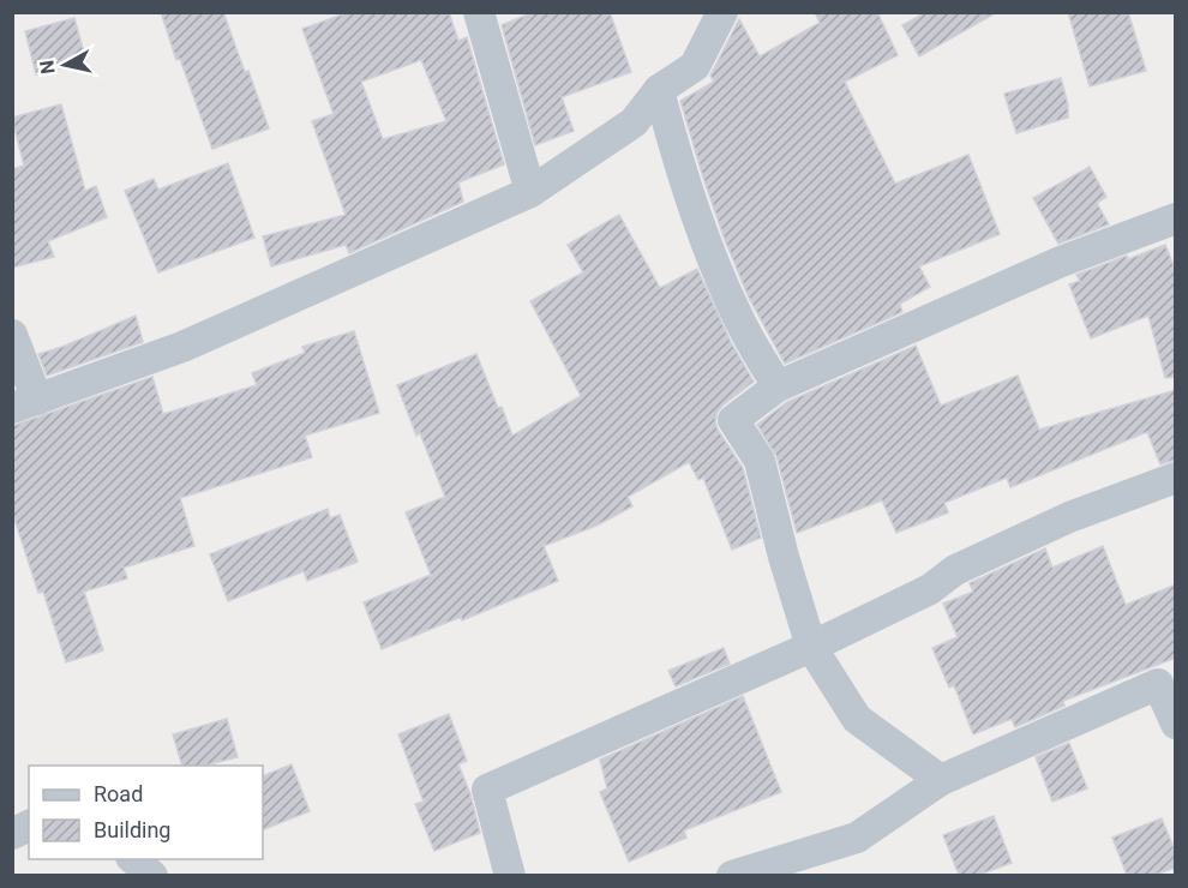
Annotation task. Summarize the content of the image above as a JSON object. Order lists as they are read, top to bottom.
{
  "legend": ["Road", "Building"],
  "north": "left"
}
